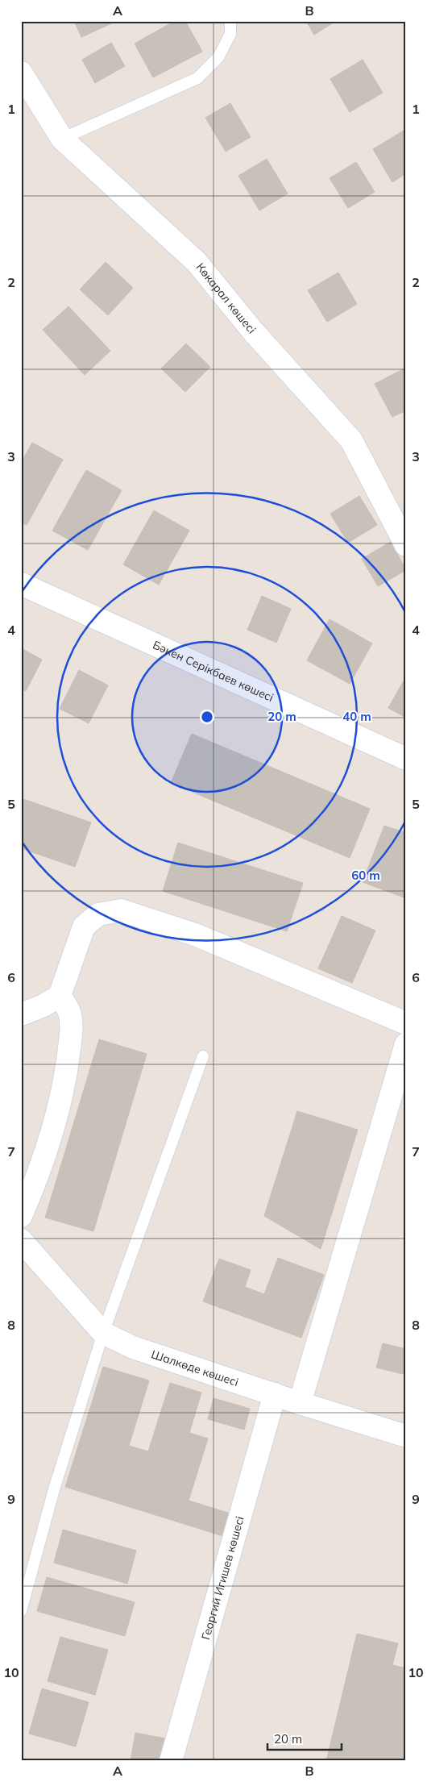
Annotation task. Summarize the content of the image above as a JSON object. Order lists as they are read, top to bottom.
{
  "streets": {
    "street": [
      "Көкарал көшесі",
      "Бәкен Серікбаев көшесі",
      "Шалкөде көшесі",
      "Георгий Игишев көшесі"
    ]
  },
  "crossings": [
    ["Шалкөде көшесі", "Георгий Игишев көшесі"]
  ],
  "scale_bar": "20 m",
  "grid": {
    "columns": ["A", "B"],
    "rows": [
      "1",
      "2",
      "3",
      "4",
      "5",
      "6",
      "7",
      "8",
      "9",
      "10"
    ]
  },
  "rings": ["20 m", "40 m", "60 m"]
}
